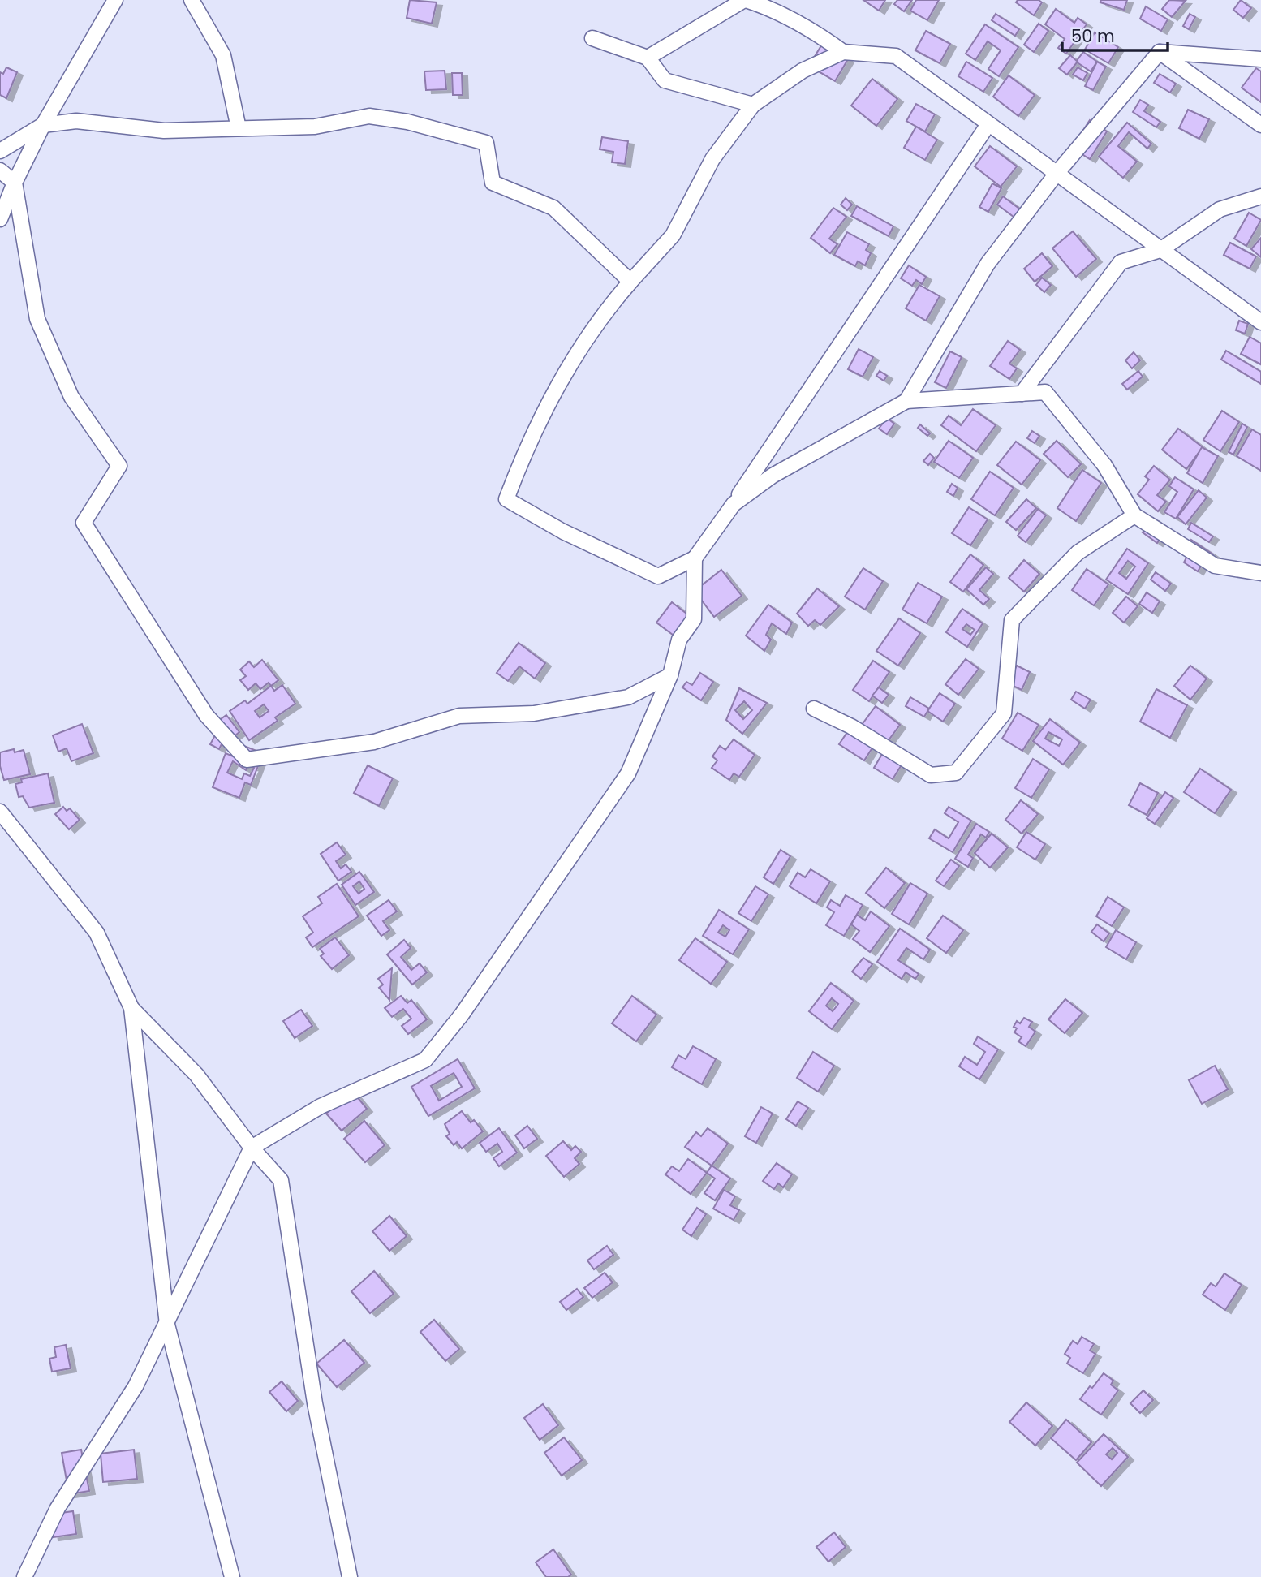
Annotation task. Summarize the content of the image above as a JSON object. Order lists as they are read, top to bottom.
{
  "scale_bar": "50 m"
}
